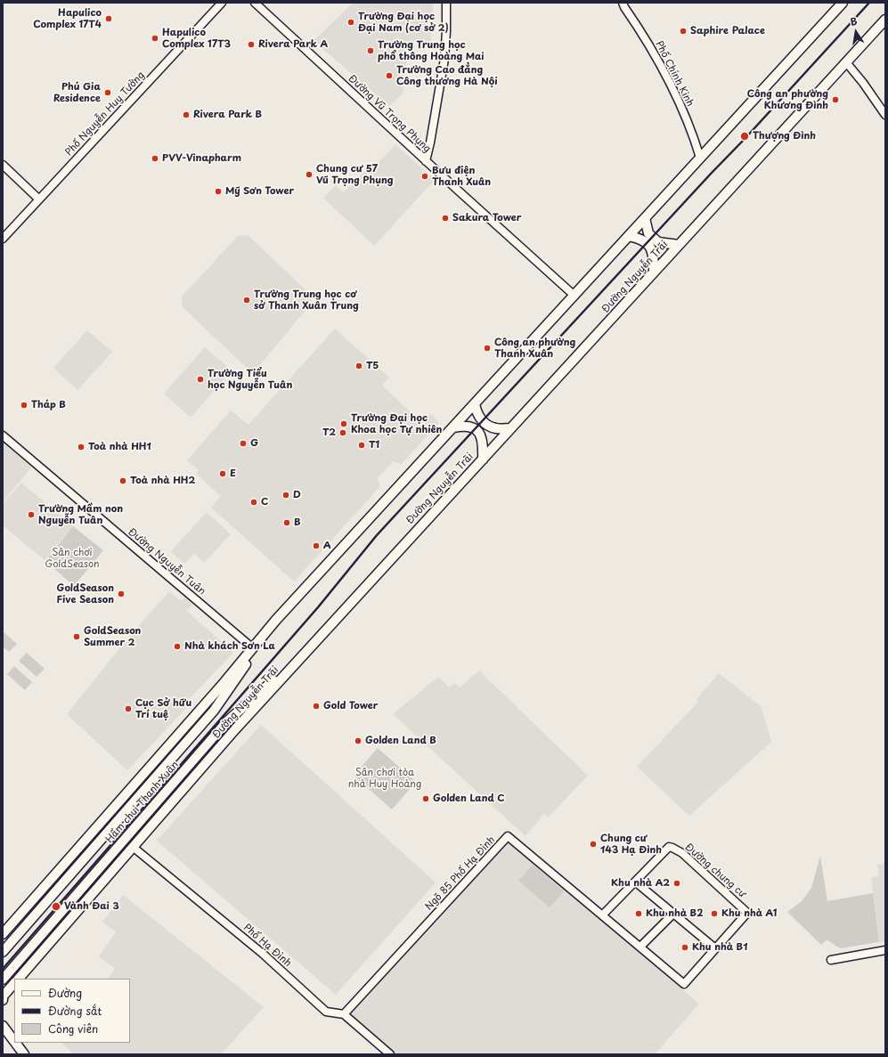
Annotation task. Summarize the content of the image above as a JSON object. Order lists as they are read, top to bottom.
{
  "streets": {
    "main road": ["Đường Nguyễn Trãi", "Hầm chui Thanh Xuân"],
    "street": [
      "Phố Chính Kinh",
      "Phố Nguyễn Huy Tưởng",
      "Đường Vũ Trọng Phụng",
      "Đường Nguyễn Tuân",
      "Đường chung cư",
      "Ngõ 85 Phố Hạ Đình",
      "Phố Hạ Đình"
    ]
  },
  "crossings": [
    ["Đường Nguyễn Trãi", "Hầm chui Thanh Xuân"],
    ["Đường Nguyễn Trãi", "Phố Hạ Đình"],
    ["Đường chung cư", "Ngõ 85 Phố Hạ Đình"],
    ["Ngõ 85 Phố Hạ Đình", "Phố Hạ Đình"]
  ],
  "parks": ["Sân chơi GoldSeason", "Sân chơi tòa nhà Huy Hoàng"],
  "places": [
    "Hapulico Complex 17T4",
    "Trường Đại học Đại Nam (cơ sở 2)",
    "Saphire Palace",
    "Hapulico Complex 17T3",
    "Rivera Park A",
    "Trường Trung học phổ thông Hoàng Mai",
    "Trường Cao đẳng Công thương Hà Nội",
    "Phú Gia Residence",
    "Công an phường Khương Đình",
    "Rivera Park B",
    "Thượng Đình",
    "PVV-Vinapharm",
    "Chung cư 57 Vũ Trọng Phụng",
    "Bưu điện Thanh Xuân",
    "Mỹ Sơn Tower",
    "Sakura Tower",
    "Trường Trung học cơ sở Thanh Xuân Trung",
    "Công an phường Thanh Xuân",
    "T5",
    "Trường Tiểu học Nguyễn Tuân",
    "Tháp B",
    "Trường Đại học Khoa học Tự nhiên",
    "T2",
    "G",
    "T1",
    "Toà nhà HH1",
    "E",
    "Toà nhà HH2",
    "D",
    "C",
    "Trường Mầm non Nguyễn Tuân",
    "B",
    "A",
    "GoldSeason Five Season",
    "GoldSeason Summer 2",
    "Nhà khách Sơn La",
    "Gold Tower",
    "Cục Sở hữu Trí tuệ",
    "Golden Land B",
    "Golden Land C",
    "Chung cư 143 Hạ Đình",
    "Khu nhà A2",
    "Vành Đai 3",
    "Khu nhà B2",
    "Khu nhà A1",
    "Khu nhà B1"
  ],
  "legend": ["Đường", "Đường sắt", "Công viên"],
  "north": "top"
}
